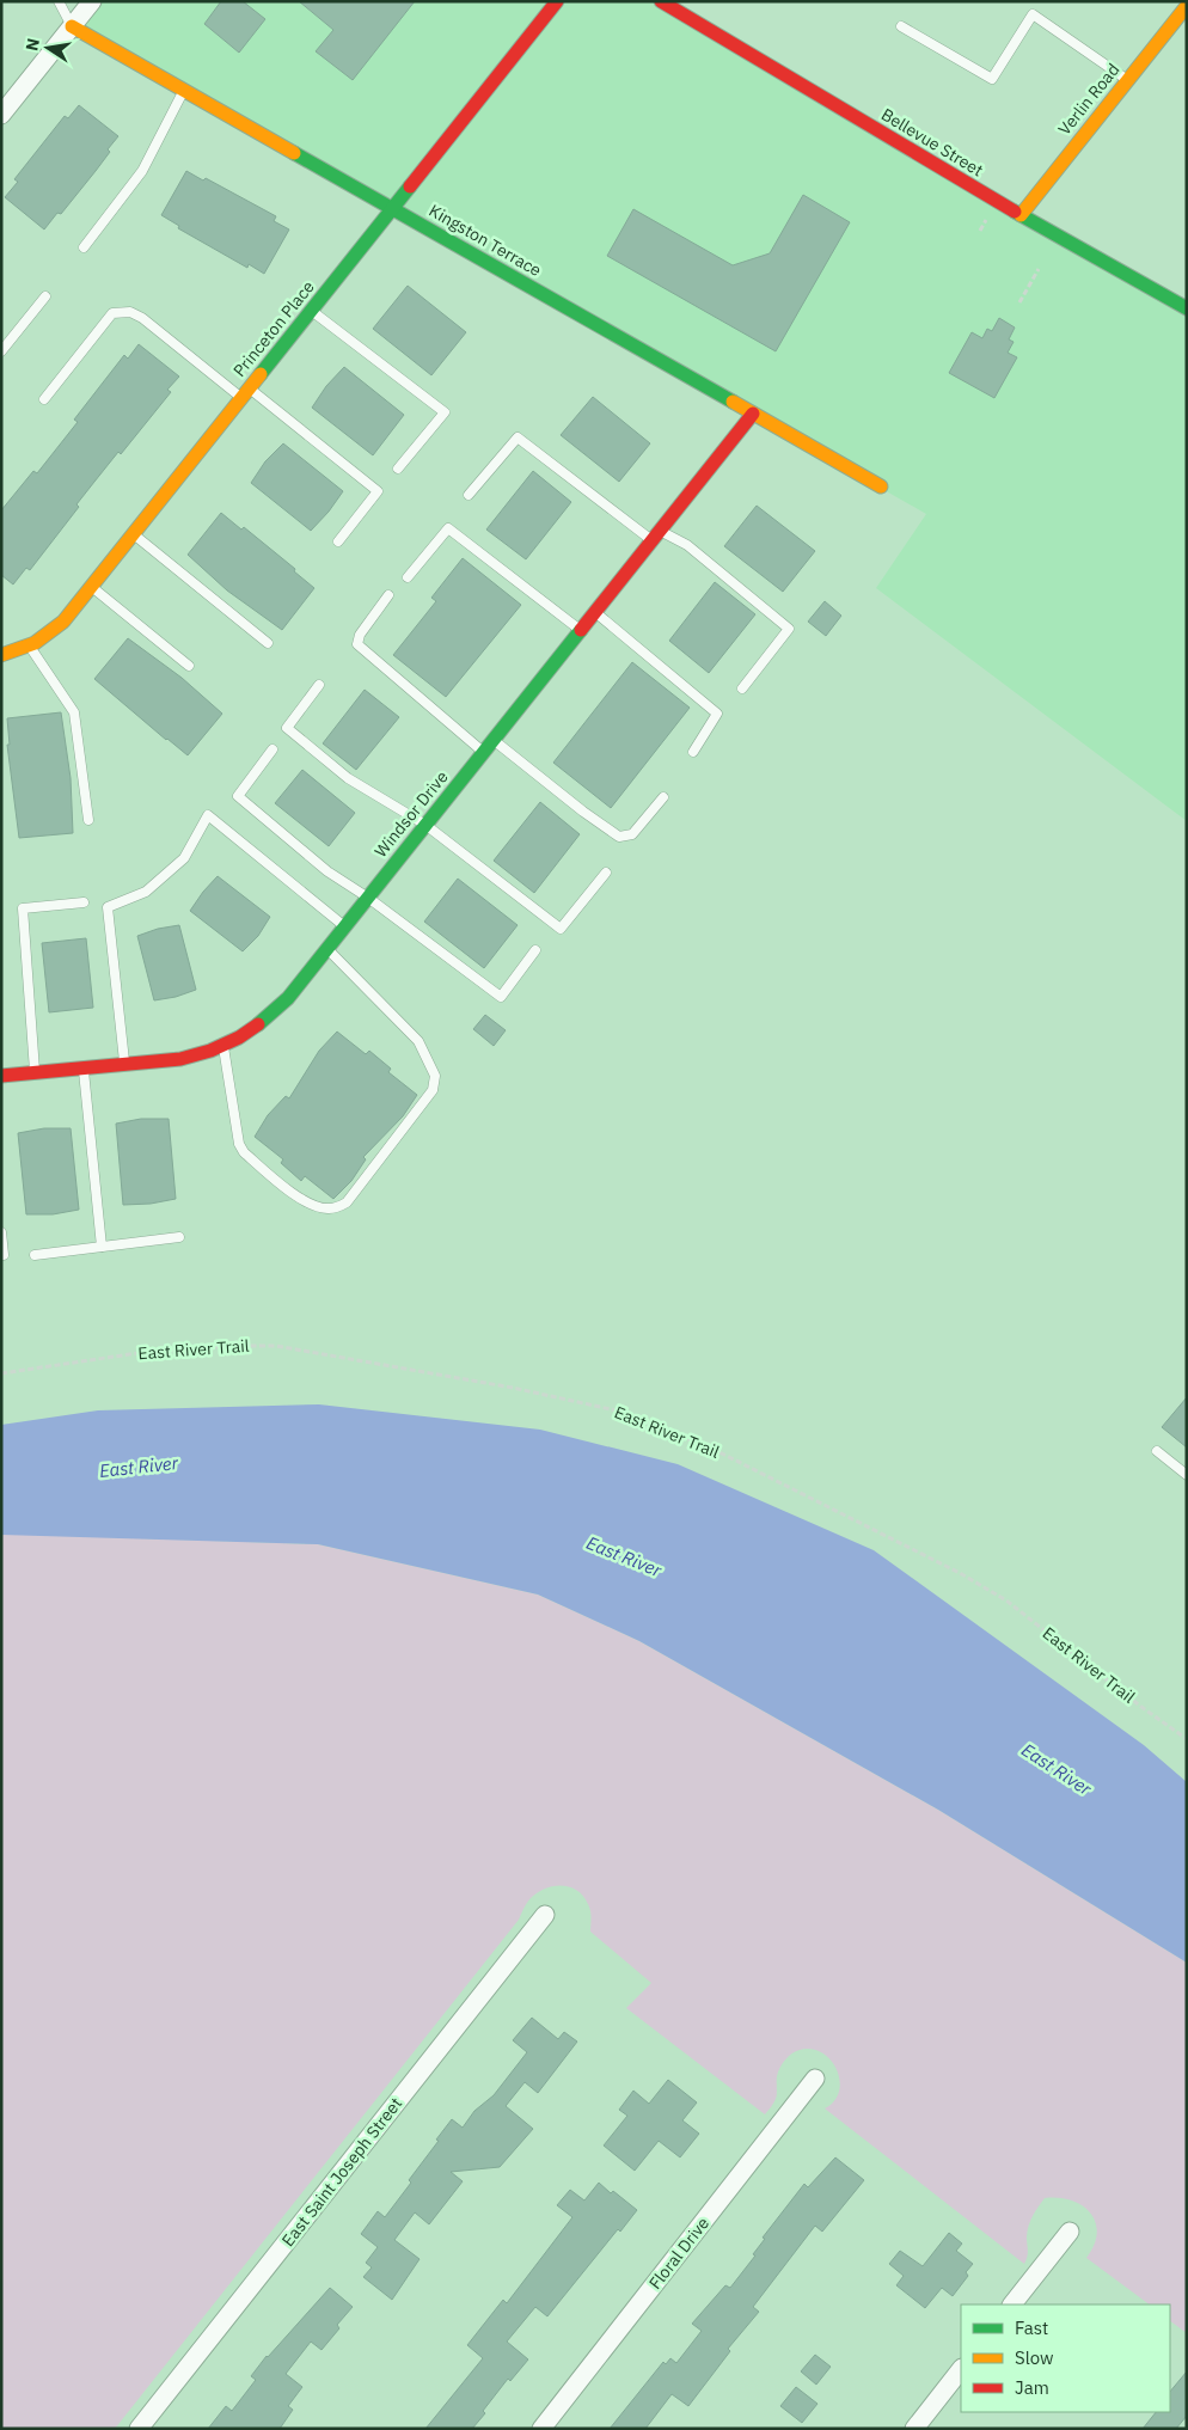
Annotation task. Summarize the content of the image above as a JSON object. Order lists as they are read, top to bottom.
{
  "streets": {
    "street": [
      "Verlin Road",
      "Bellevue Street",
      "Kingston Terrace",
      "Princeton Place",
      "Windsor Drive",
      "East Saint Joseph Street",
      "Floral Drive"
    ],
    "path": ["East River Trail"]
  },
  "crossings": [
    ["Verlin Road", "Bellevue Street"],
    ["Kingston Terrace", "Princeton Place"],
    ["Kingston Terrace", "Windsor Drive"]
  ],
  "water": ["East River"],
  "legend": ["Fast", "Slow", "Jam"],
  "north": "left"
}
